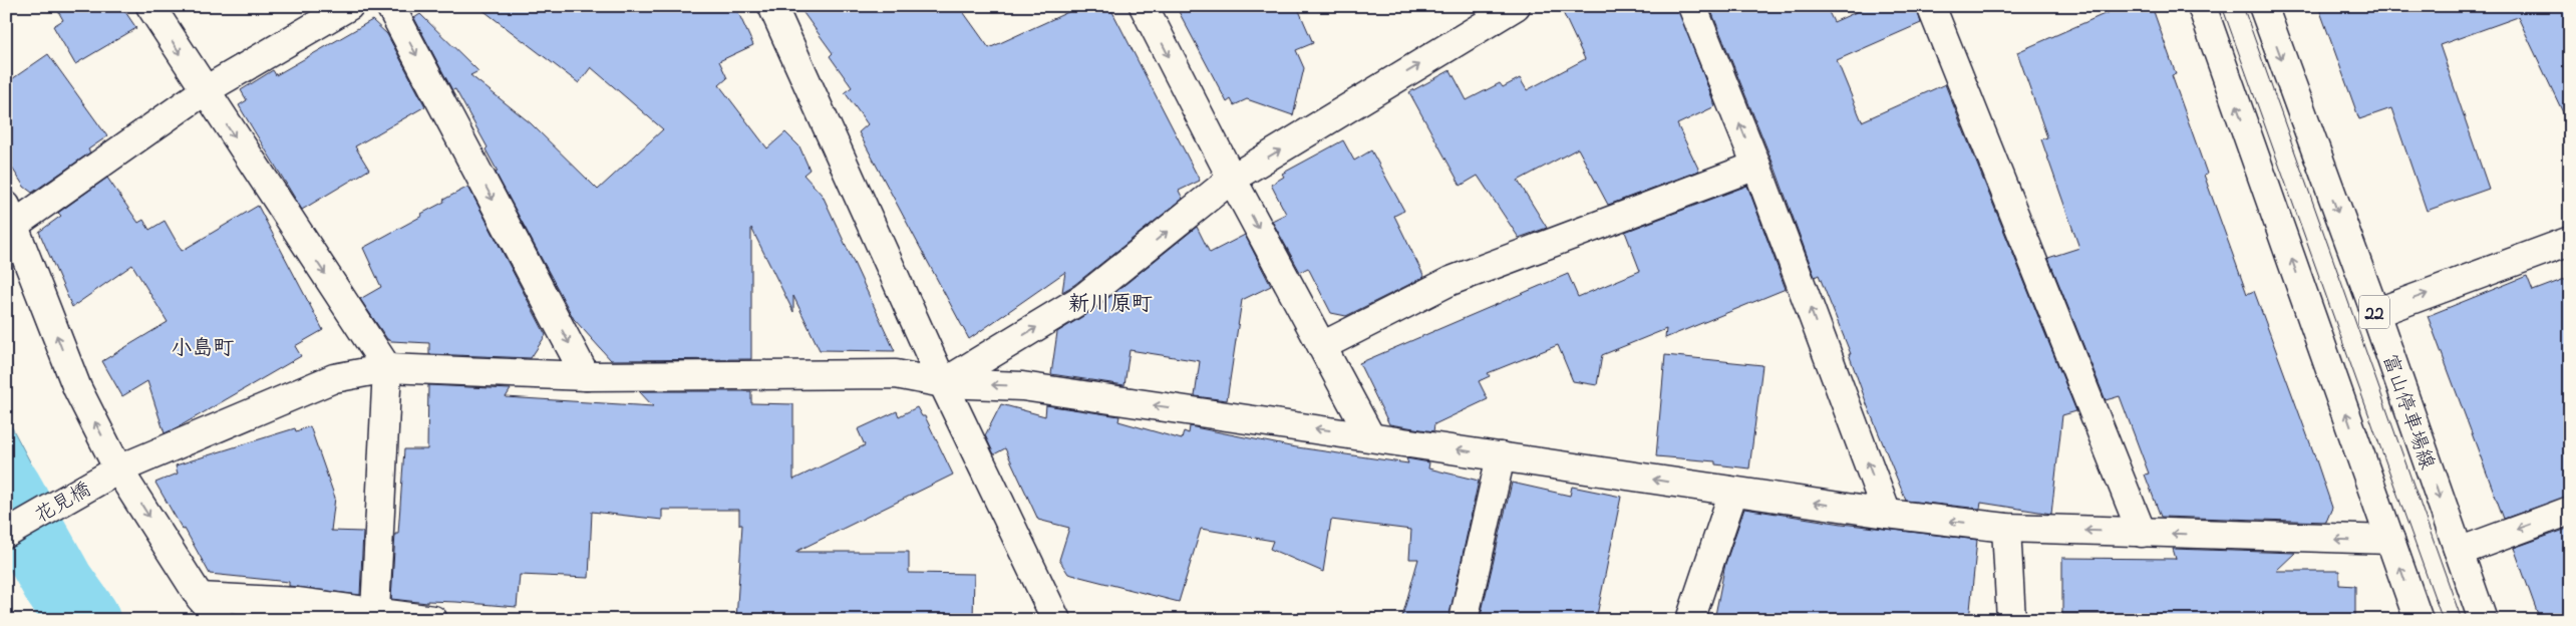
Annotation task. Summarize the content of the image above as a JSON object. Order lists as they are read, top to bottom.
{
  "streets": {
    "street": ["22", "富山停車場線", "花見橋"]
  },
  "one_way": ["花見橋"],
  "districts": ["新川原町", "小島町"]
}
